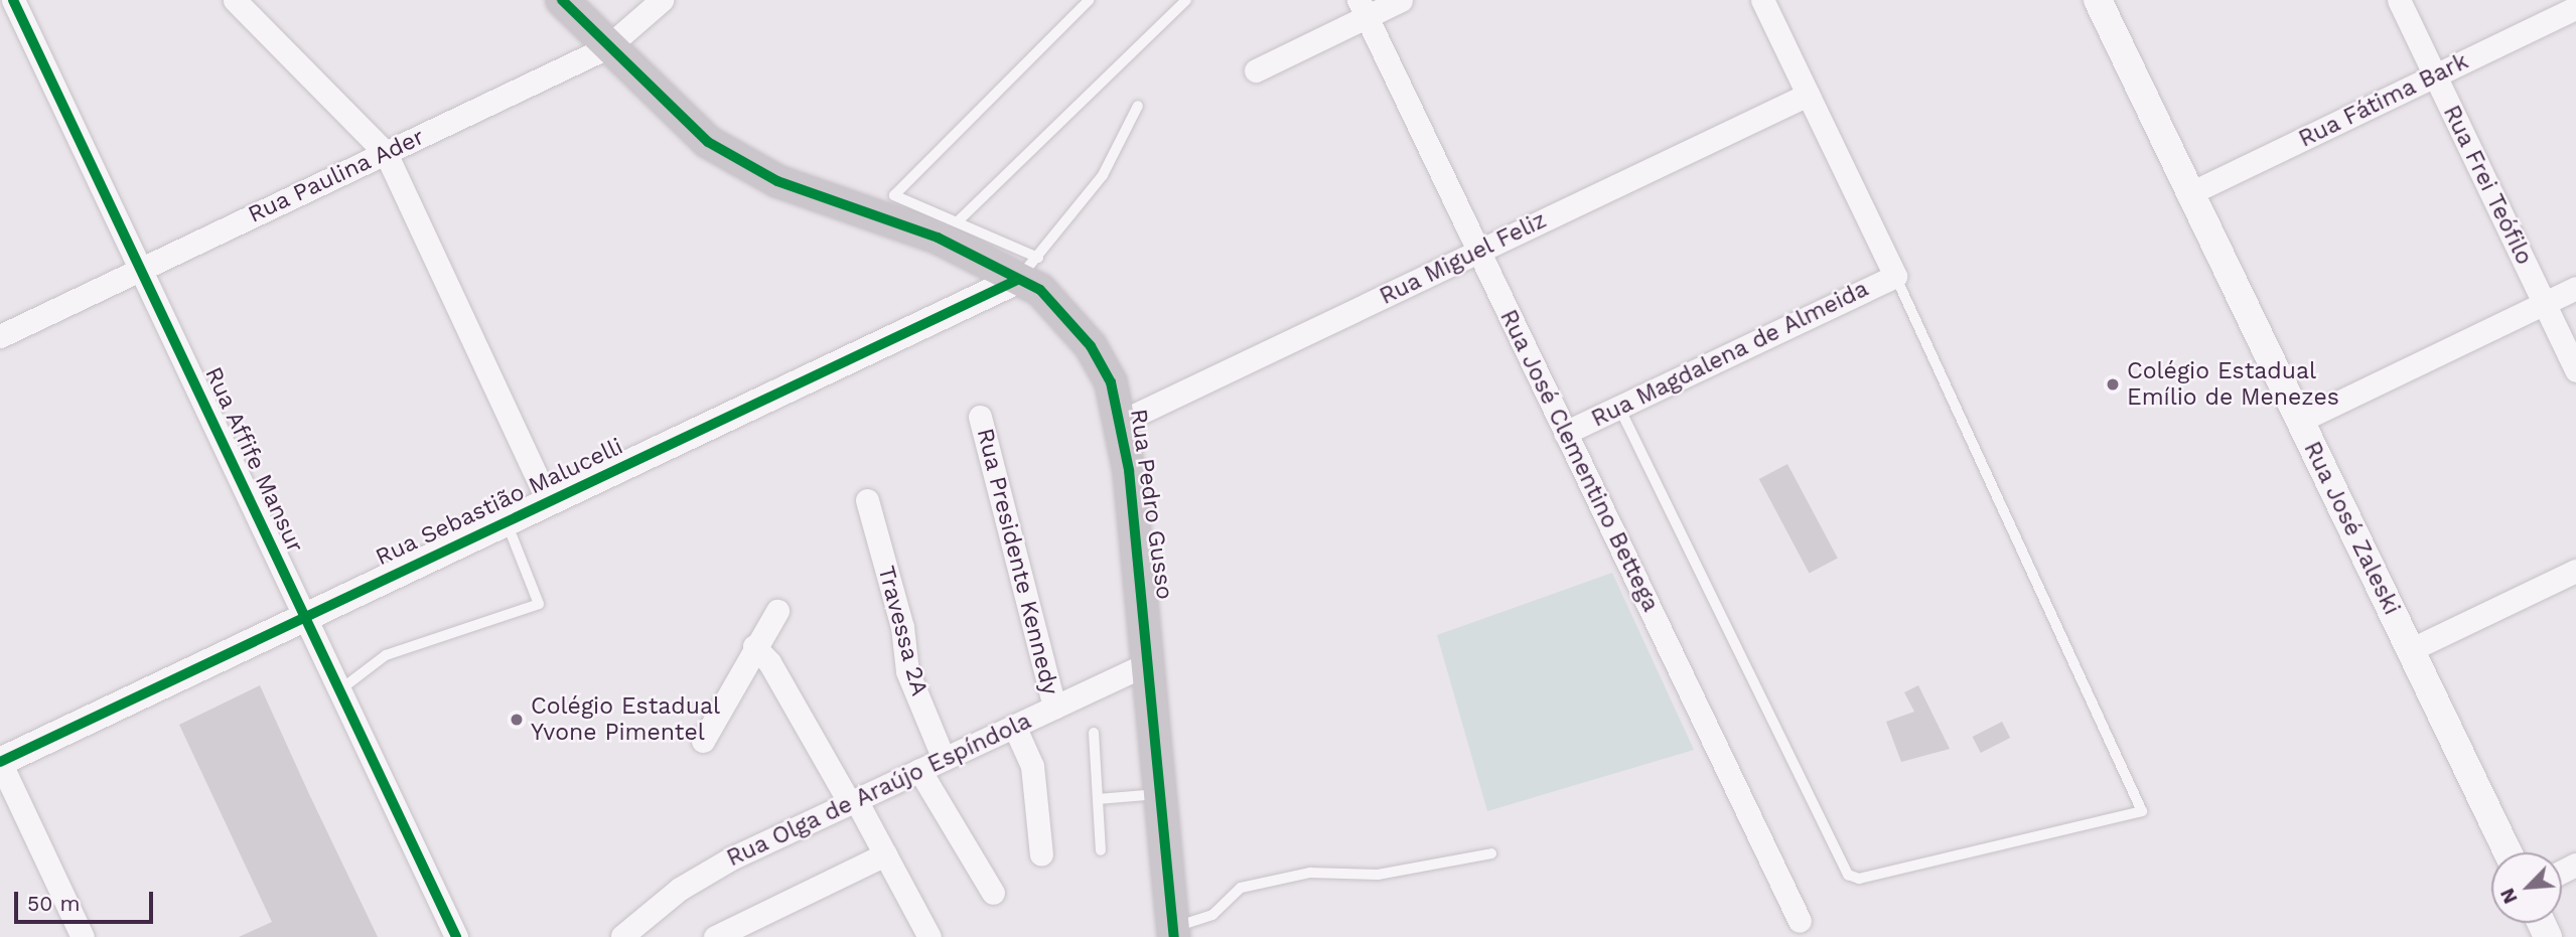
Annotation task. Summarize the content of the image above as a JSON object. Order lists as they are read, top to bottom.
{
  "streets": {
    "main road": ["Rua Pedro Gusso"],
    "street": [
      "Rua Fátima Bark",
      "Rua Paulina Ader",
      "Rua Frei Teófilo",
      "Rua Miguel Feliz",
      "Rua Magdalena de Almeida",
      "Rua Affife Mansur",
      "Rua José Clementino Bettega",
      "Rua Sebastião Malucelli",
      "Rua José Zaleski",
      "Rua Presidente Kennedy",
      "Travessa 2A",
      "Rua Olga de Araújo Espíndola"
    ]
  },
  "crossings": [
    ["Rua Fátima Bark", "Rua Frei Teófilo"],
    ["Rua Fátima Bark", "Rua José Zaleski"],
    ["Rua Paulina Ader", "Rua Affife Mansur"],
    ["Rua Paulina Ader", "Rua Pedro Gusso"],
    ["Rua Miguel Feliz", "Rua José Clementino Bettega"],
    ["Rua Miguel Feliz", "Rua Pedro Gusso"],
    ["Rua Magdalena de Almeida", "Rua José Clementino Bettega"],
    ["Rua Affife Mansur", "Rua Sebastião Malucelli"],
    ["Rua Sebastião Malucelli", "Rua Pedro Gusso"],
    ["Rua Pedro Gusso", "Rua Olga de Araújo Espíndola"],
    ["Rua Presidente Kennedy", "Rua Olga de Araújo Espíndola"],
    ["Travessa 2A", "Rua Olga de Araújo Espíndola"]
  ],
  "places": ["Colégio Estadual Emílio de Menezes", "Colégio Estadual Yvone Pimentel"],
  "scale_bar": "50 m",
  "north": "bottom left"
}
